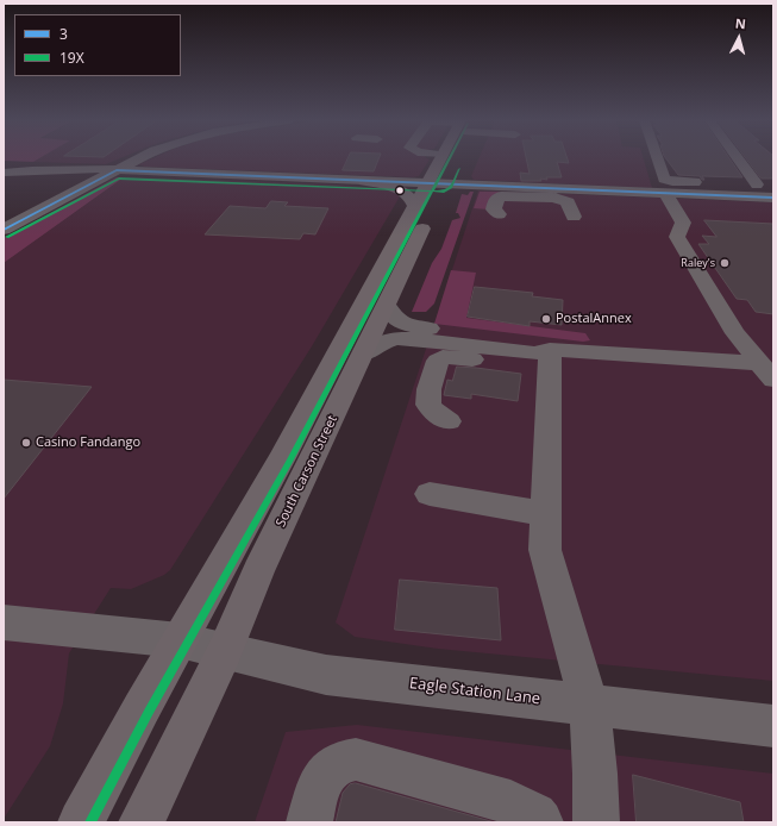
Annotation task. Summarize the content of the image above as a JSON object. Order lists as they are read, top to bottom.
{
  "streets": {
    "main road": ["South Carson Street"],
    "street": ["Eagle Station Lane"]
  },
  "crossings": [
    ["South Carson Street", "Eagle Station Lane"]
  ],
  "places": ["Raley's", "PostalAnnex", "Casino Fandango"],
  "lines": ["transit line 19X", "transit line 3"],
  "legend": ["3", "19X"],
  "north": "top"
}
